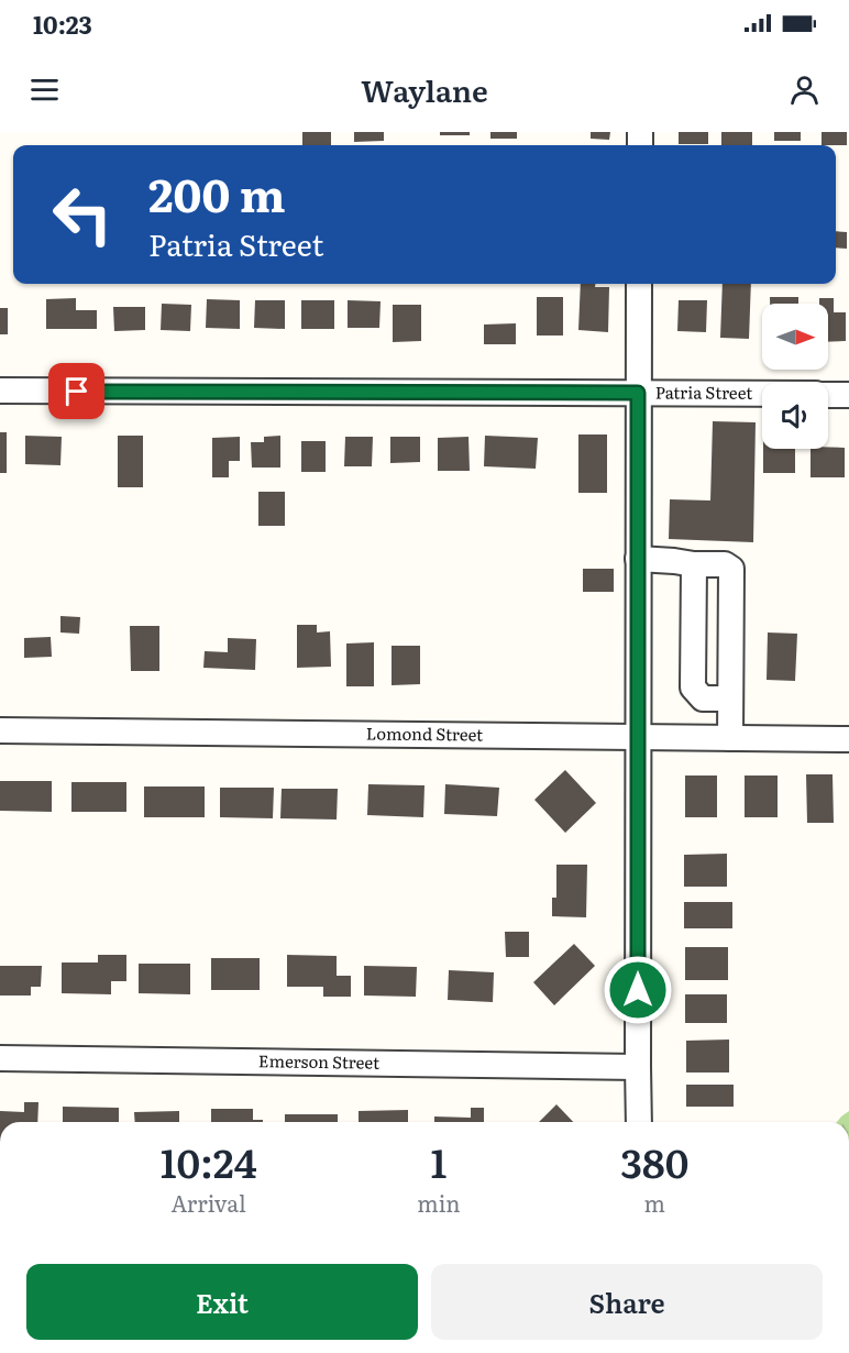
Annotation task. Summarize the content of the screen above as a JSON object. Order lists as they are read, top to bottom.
{
  "streets": {
    "street": ["Patria Street", "Lomond Street", "Emerson Street"]
  },
  "north": "right",
  "page": {
    "status": "10:23",
    "header": "Waylane",
    "turn": ["200 m", "Patria Street"],
    "eta": [
      "10:24",
      "Arrival",
      "1",
      "min",
      "380",
      "m"
    ],
    "buttons": ["Exit", "Share"]
  }
}
